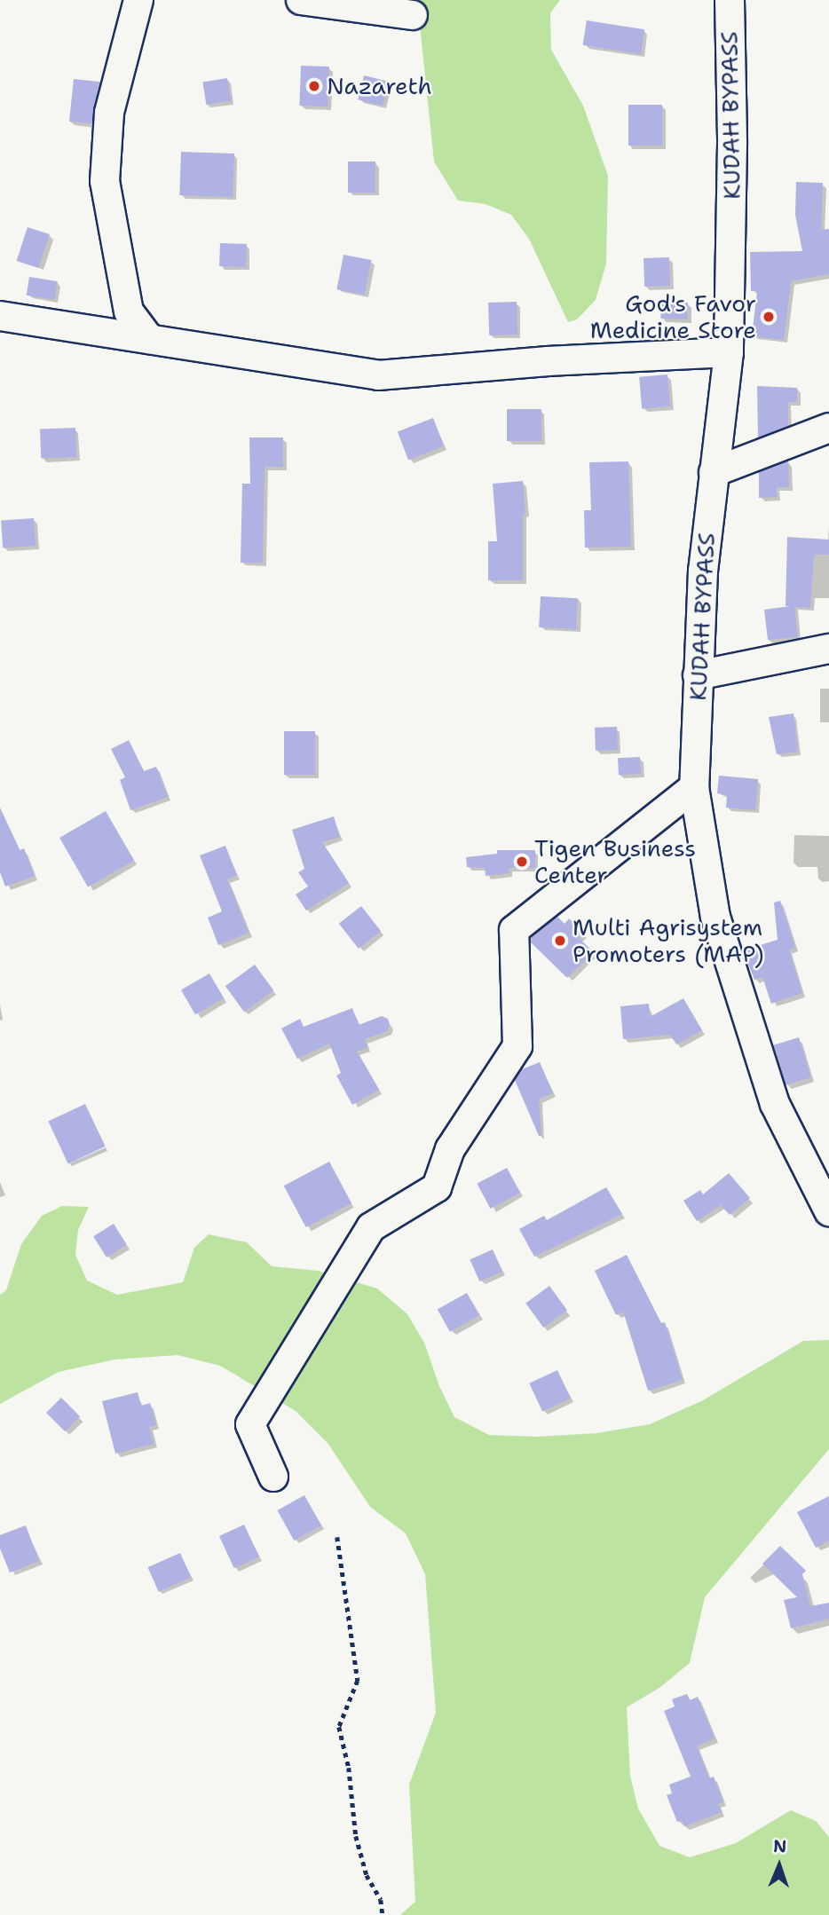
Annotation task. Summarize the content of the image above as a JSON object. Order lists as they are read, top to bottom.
{
  "streets": {
    "street": ["KUDAH BYPASS"]
  },
  "places": [
    "Nazareth",
    "God's Favor Medicine Store",
    "Tigen Business Center",
    "Multi Agrisystem Promoters (MAP)"
  ],
  "north": "top"
}
